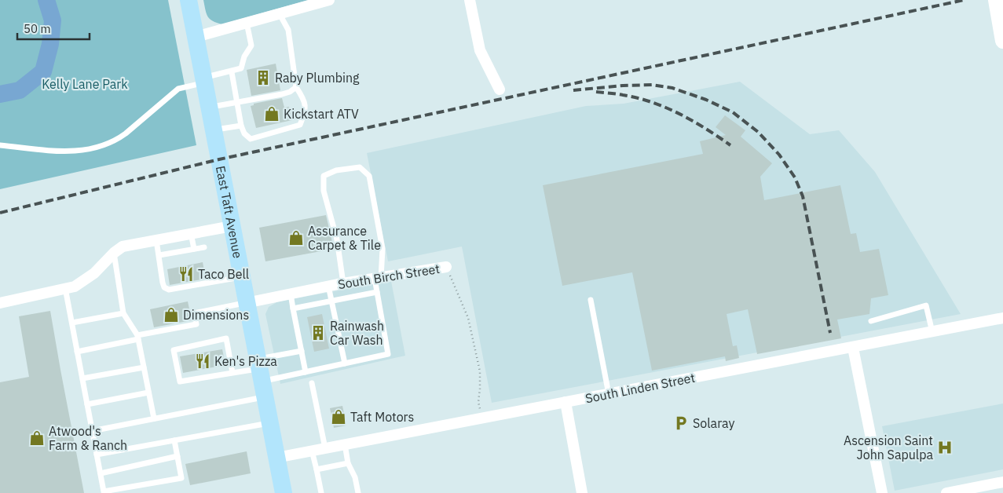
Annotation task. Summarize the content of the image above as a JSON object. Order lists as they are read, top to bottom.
{
  "streets": {
    "main road": ["East Taft Avenue"],
    "street": ["South Birch Street", "South Linden Street"]
  },
  "crossings": [
    ["East Taft Avenue", "South Birch Street"],
    ["East Taft Avenue", "South Linden Street"],
    ["South Birch Street", "South Linden Street"]
  ],
  "parks": ["Kelly Lane Park"],
  "places": {
    "building": ["Raby Plumbing", "Rainwash Car Wash"],
    "shop": [
      "Kickstart ATV",
      "Assurance Carpet & Tile",
      "Dimensions",
      "Taft Motors",
      "Atwood's Farm & Ranch"
    ],
    "restaurant": ["Taco Bell", "Ken's Pizza"],
    "parking": ["Solaray"],
    "hospital": ["Ascension Saint John Sapulpa"]
  },
  "scale_bar": "50 m"
}
